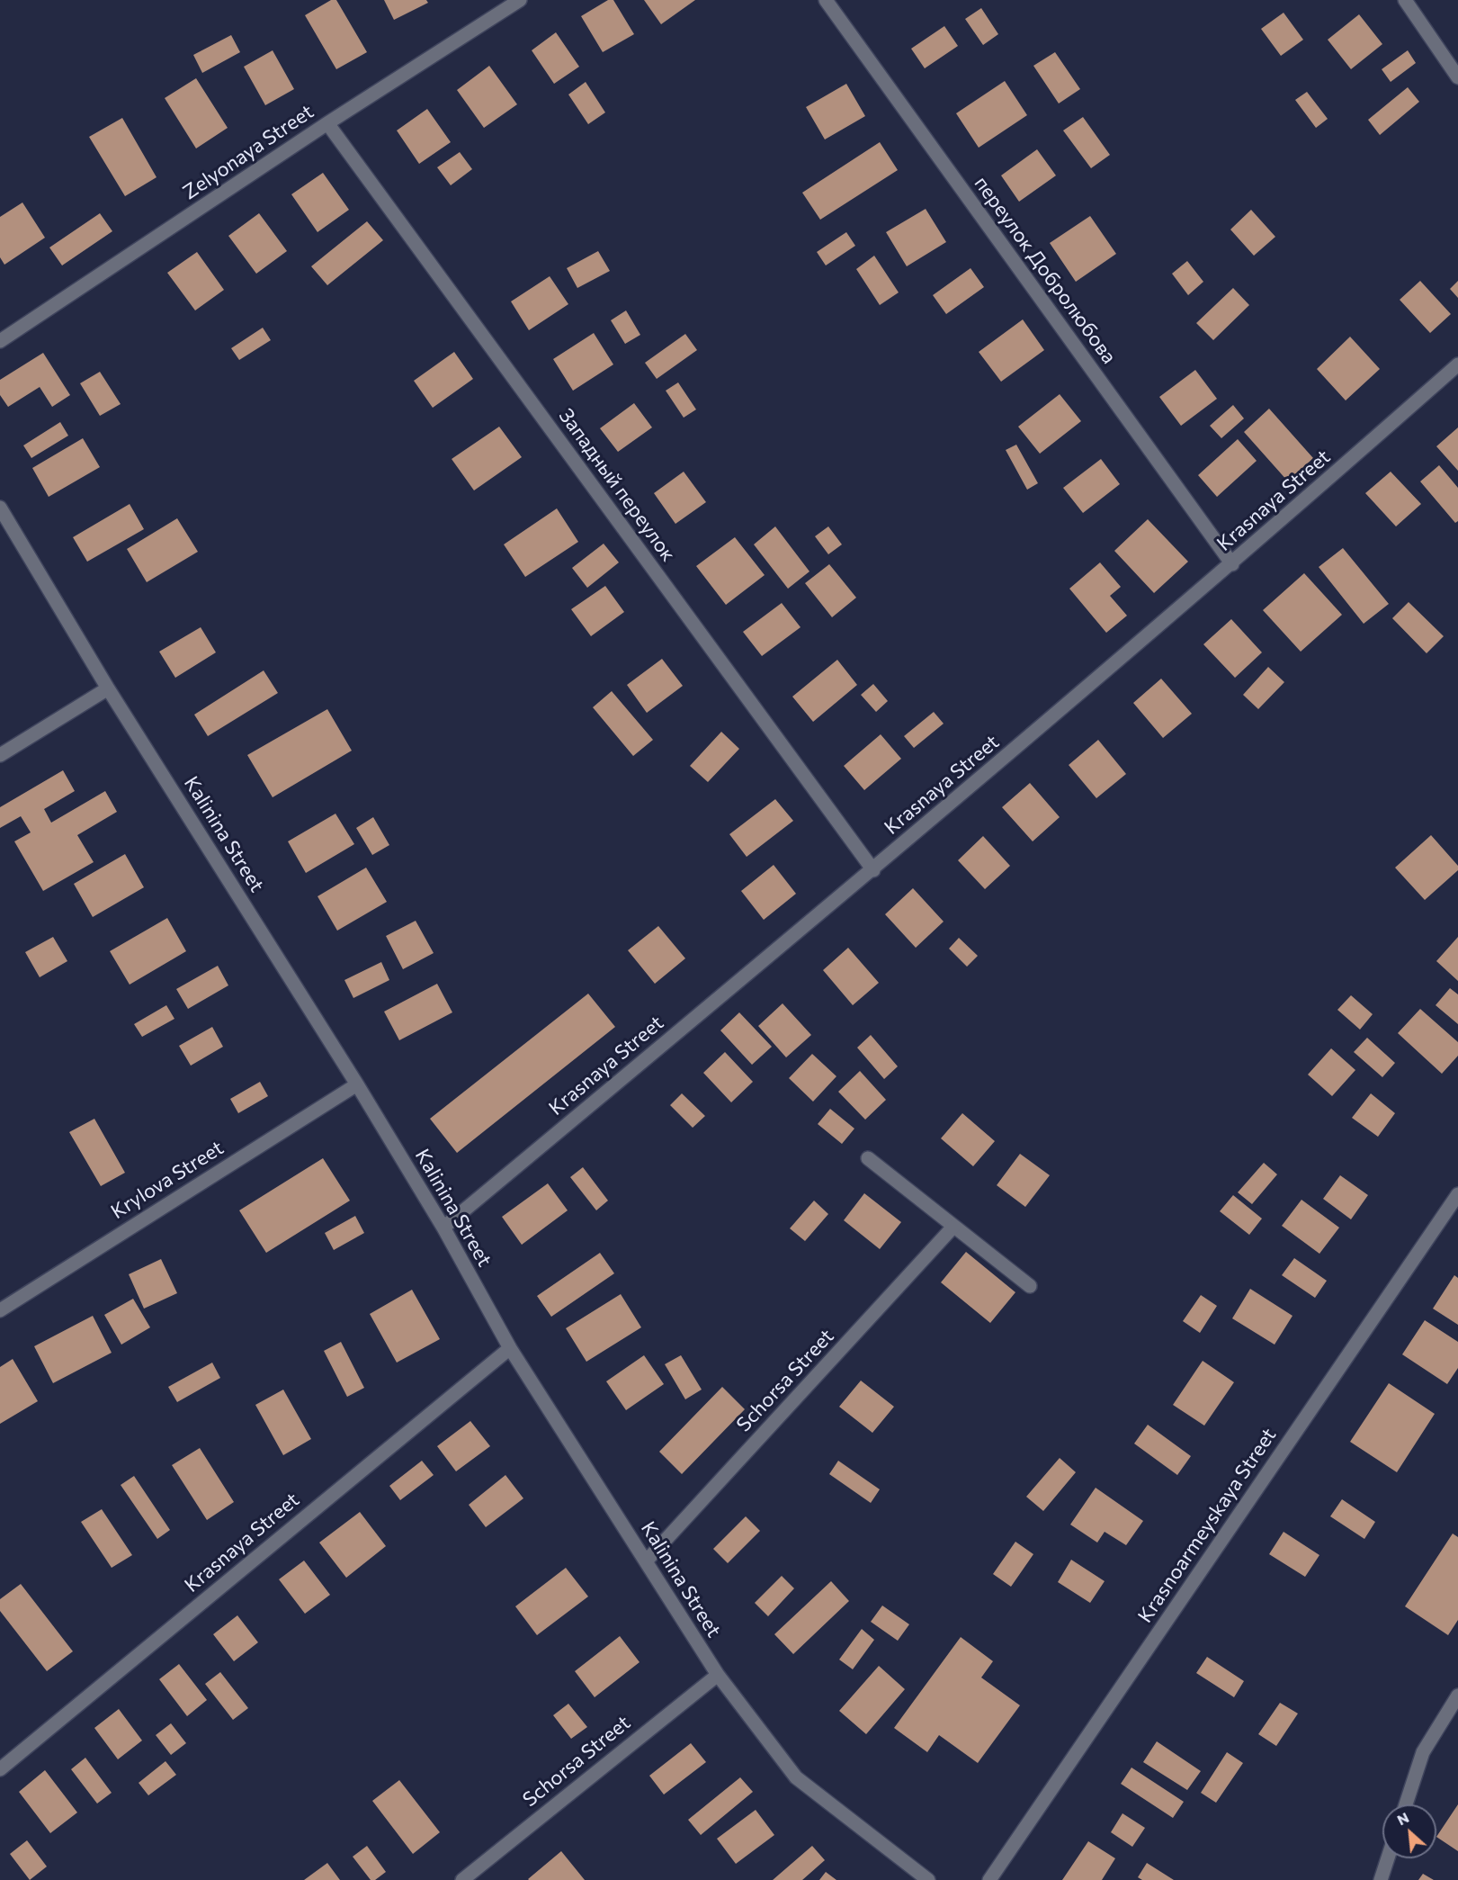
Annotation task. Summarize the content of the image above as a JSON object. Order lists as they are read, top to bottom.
{
  "streets": {
    "street": [
      "Zelyonaya Street",
      "переулок Добролюбова",
      "Западный переулок",
      "Krasnaya Street",
      "Kalinina Street",
      "Krylova Street",
      "Schorsa Street",
      "Krasnoarmeyskaya Street"
    ]
  },
  "crossings": [
    ["Zelyonaya Street", "Западный переулок"],
    ["переулок Добролюбова", "Krasnaya Street"],
    ["Западный переулок", "Krasnaya Street"],
    ["Krasnaya Street", "Kalinina Street"],
    ["Kalinina Street", "Krylova Street"],
    ["Kalinina Street", "Schorsa Street"]
  ],
  "north": "top left"
}
